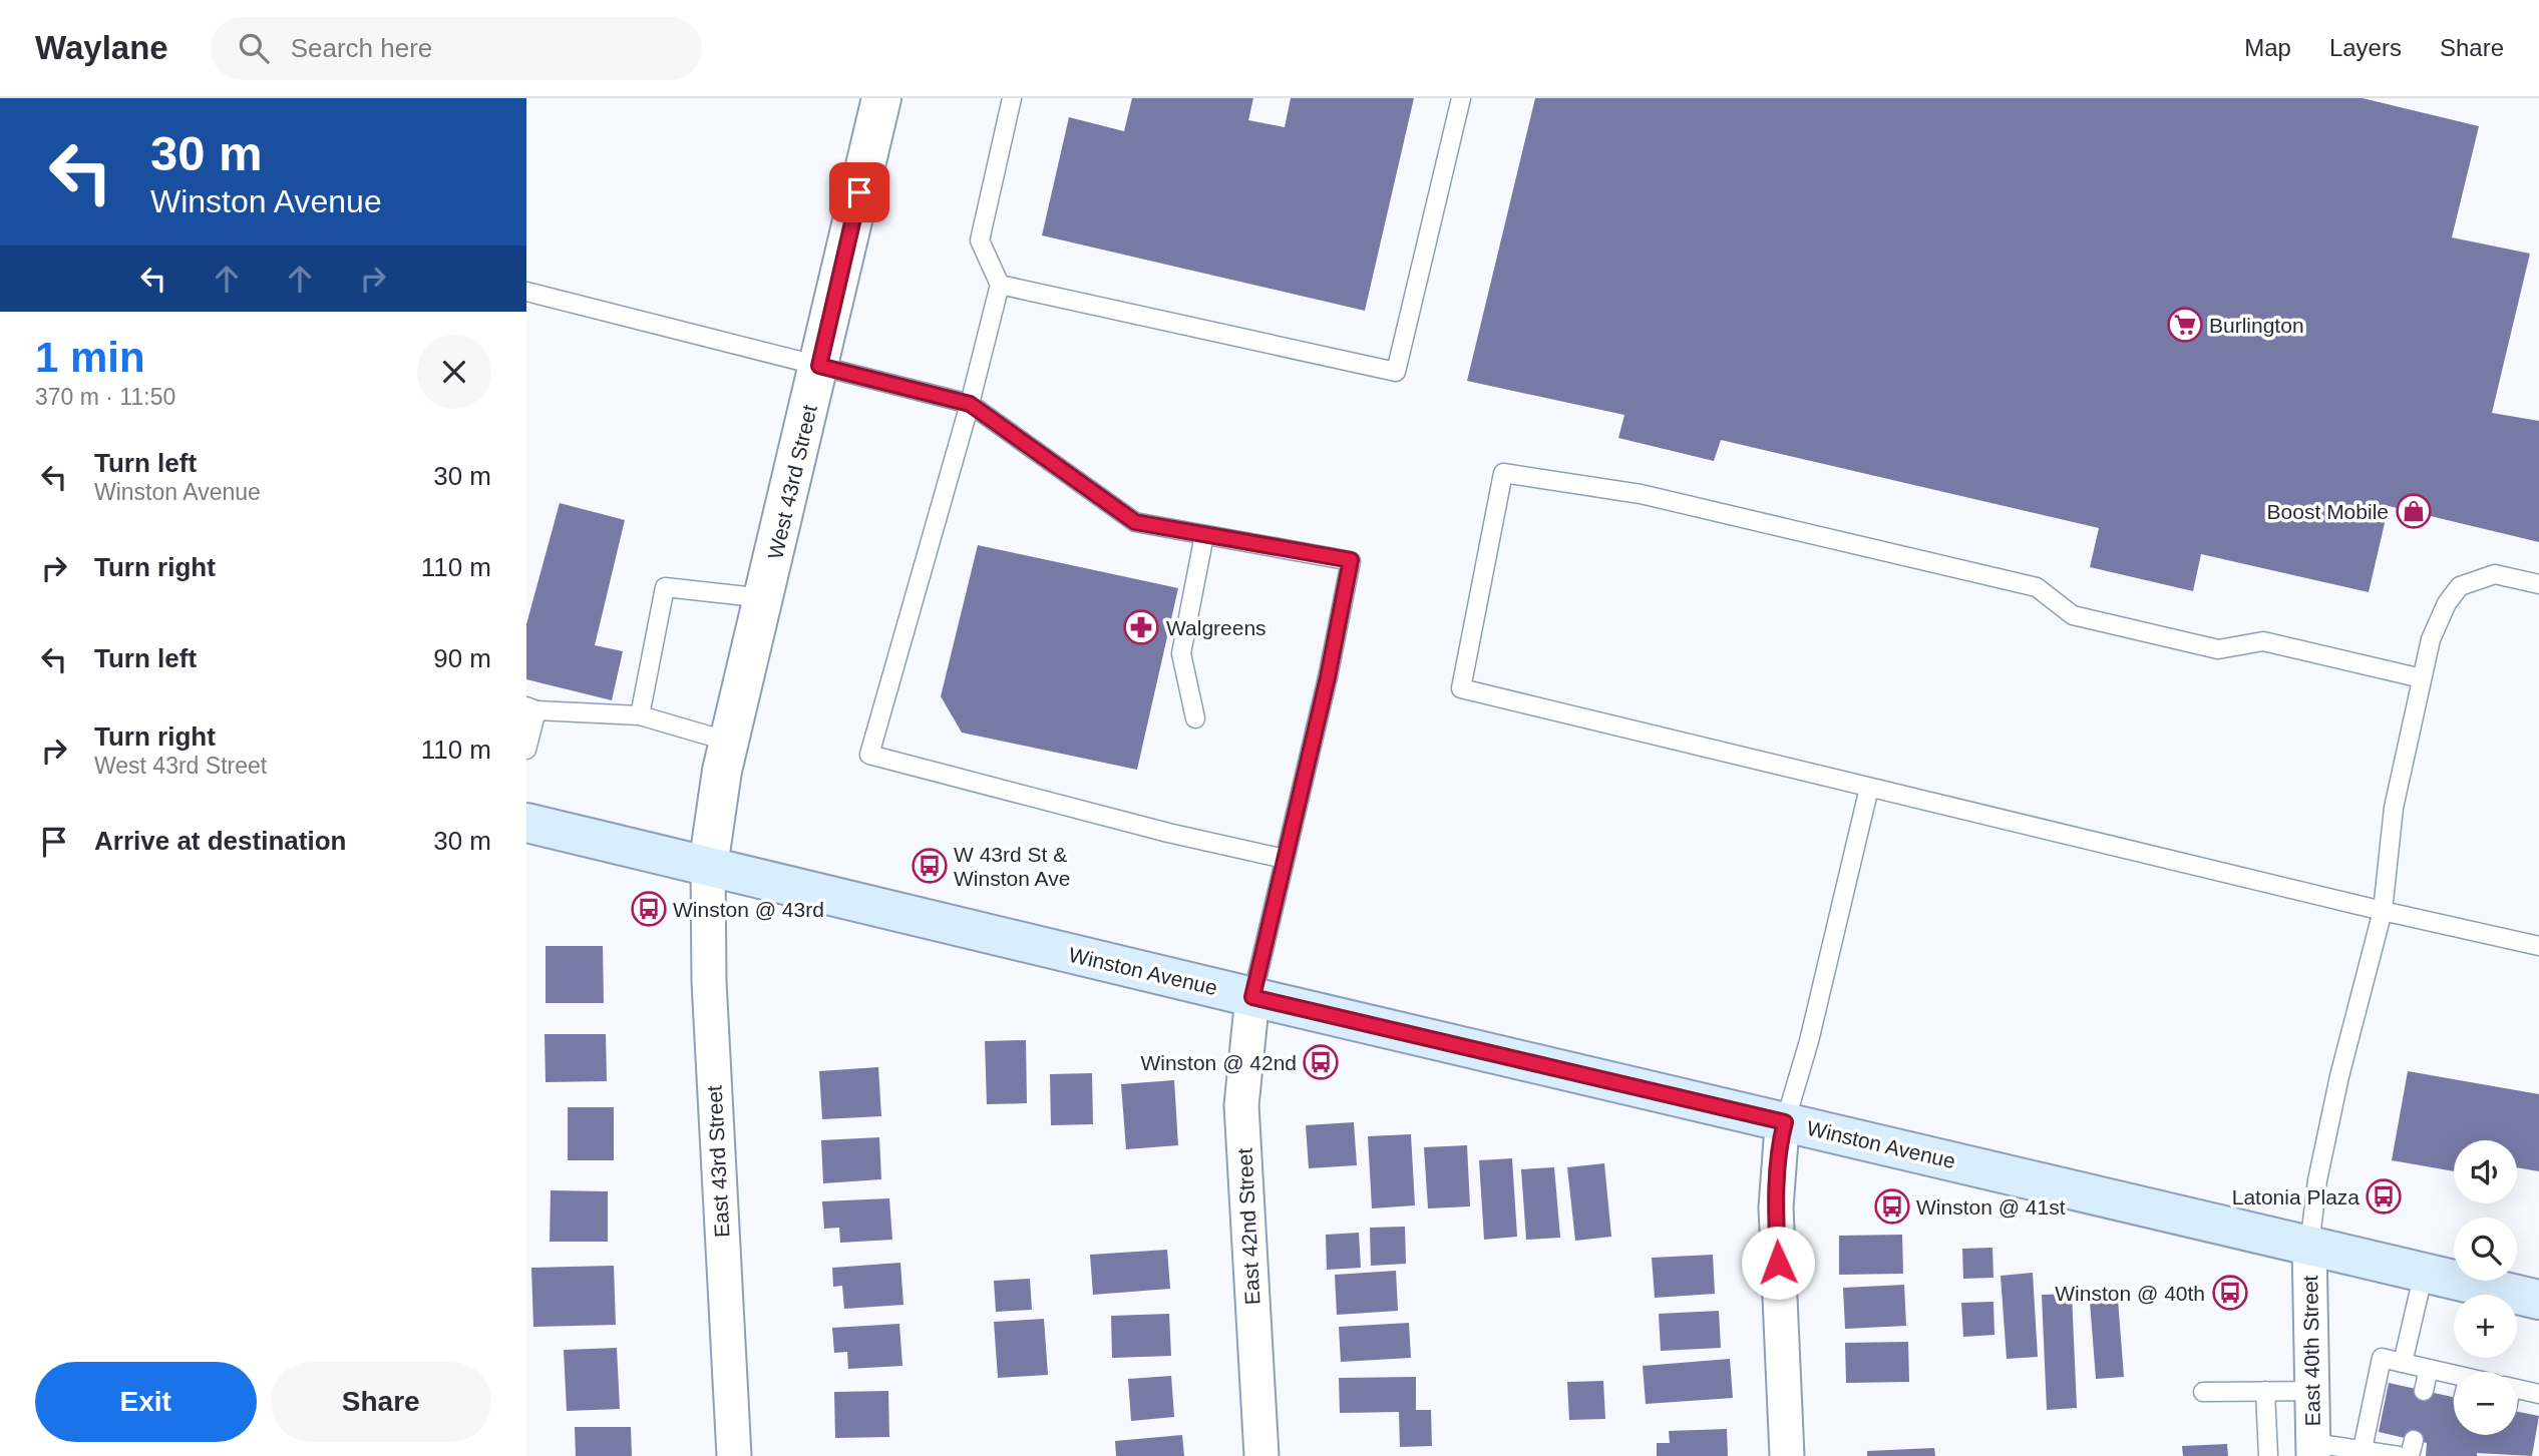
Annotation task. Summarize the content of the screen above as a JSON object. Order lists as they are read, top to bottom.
{
  "streets": {
    "main road": ["Winston Avenue"],
    "street": [
      "West 43rd Street",
      "East 43rd Street",
      "East 42nd Street",
      "East 40th Street"
    ]
  },
  "crossings": [
    ["West 43rd Street", "Winston Avenue"],
    ["West 43rd Street", "East 43rd Street"],
    ["Winston Avenue", "East 43rd Street"],
    ["Winston Avenue", "East 42nd Street"],
    ["Winston Avenue", "East 40th Street"]
  ],
  "places": {
    "supermarket": ["Burlington"],
    "shop": ["Boost Mobile"],
    "pharmacy": ["Walgreens"],
    "bus stop": [
      "W 43rd St & Winston Ave",
      "Winston @ 43rd",
      "Winston @ 42nd",
      "Latonia Plaza",
      "Winston @ 41st",
      "Winston @ 40th"
    ]
  },
  "page": {
    "header": "Waylane",
    "search": "Search here",
    "nav": ["Map", "Layers", "Share"],
    "turn": ["30 m", "Winston Avenue"],
    "heading": ["1 min", "370 m · 11:50"],
    "list": [
      {
        "name": "Turn left",
        "note": "Winston Avenue",
        "value": "30 m"
      },
      {
        "name": "Turn right",
        "value": "110 m"
      },
      {
        "name": "Turn left",
        "value": "90 m"
      },
      {
        "name": "Turn right",
        "note": "West 43rd Street",
        "value": "110 m"
      },
      {
        "name": "Arrive at destination",
        "value": "30 m"
      }
    ],
    "map_buttons": ["+", "−"],
    "buttons": ["Exit", "Share"]
  }
}
